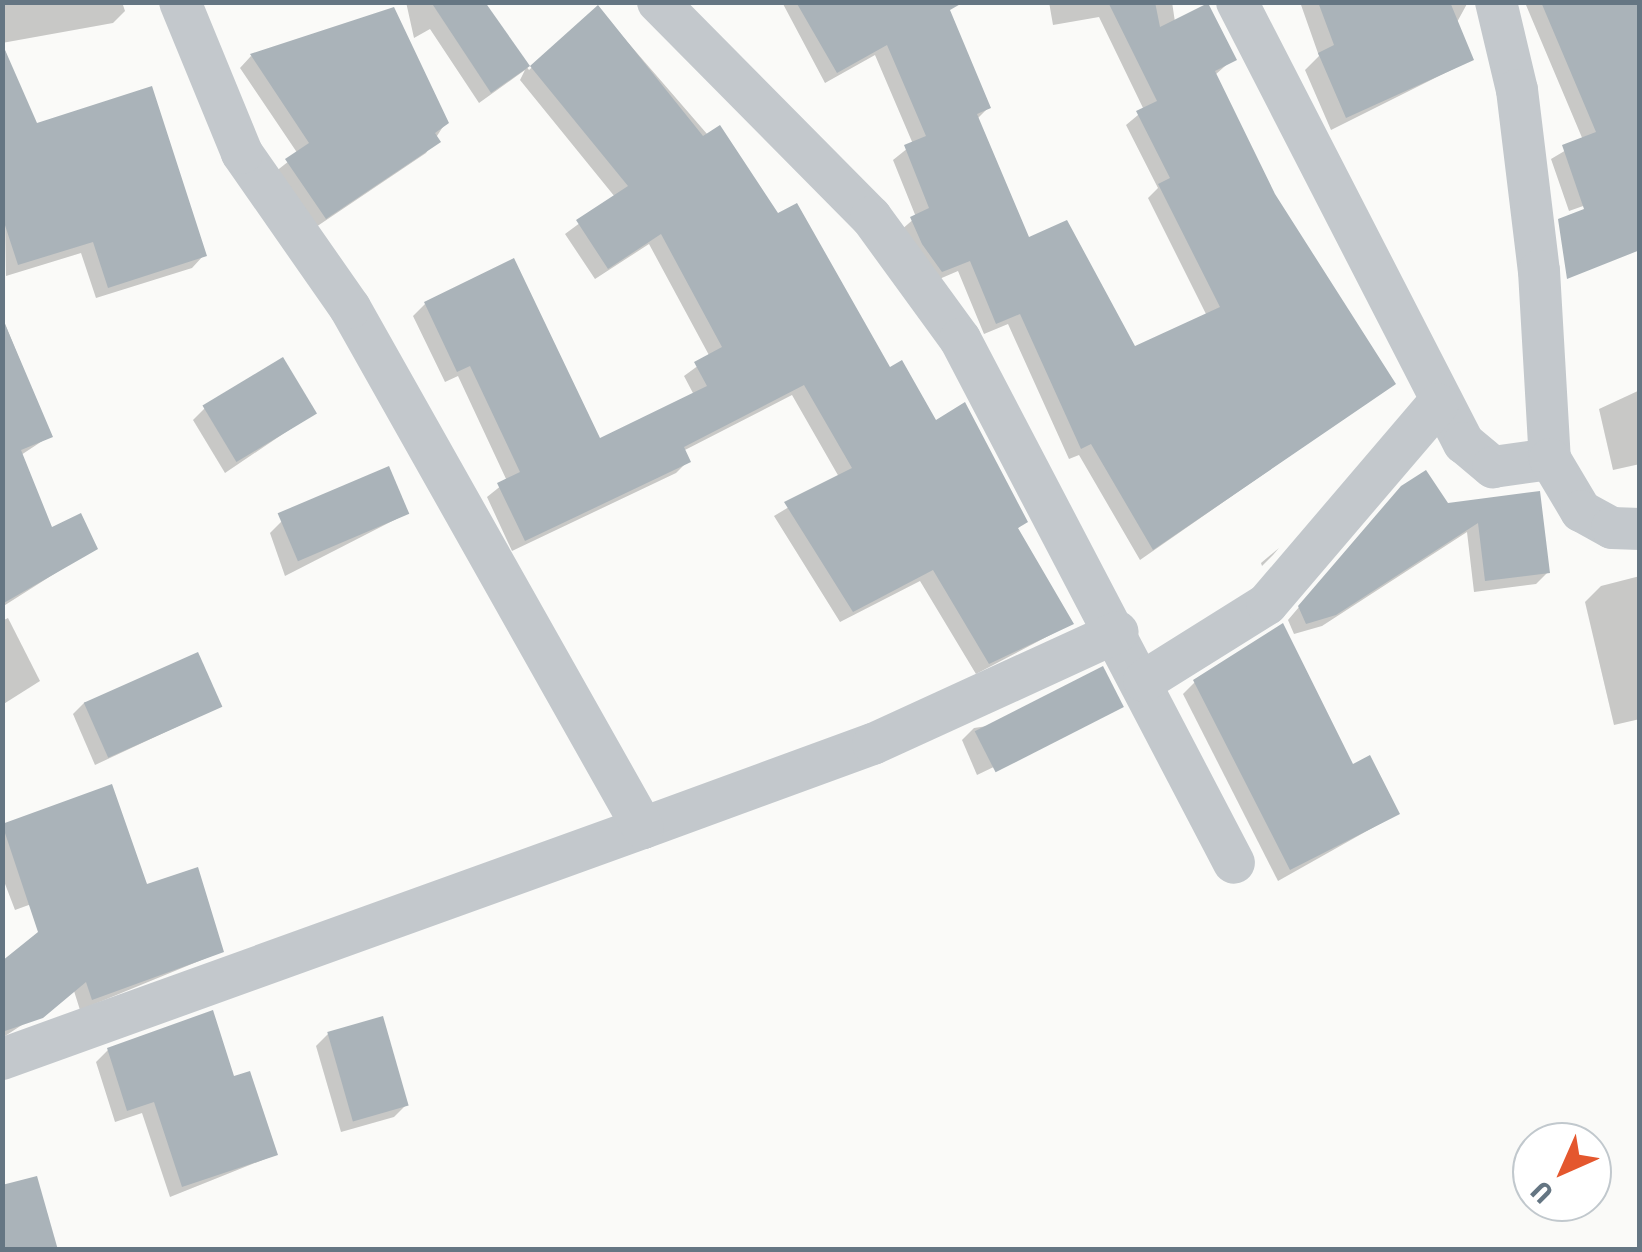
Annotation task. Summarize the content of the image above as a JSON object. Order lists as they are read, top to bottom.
{
  "north": "bottom left"
}
